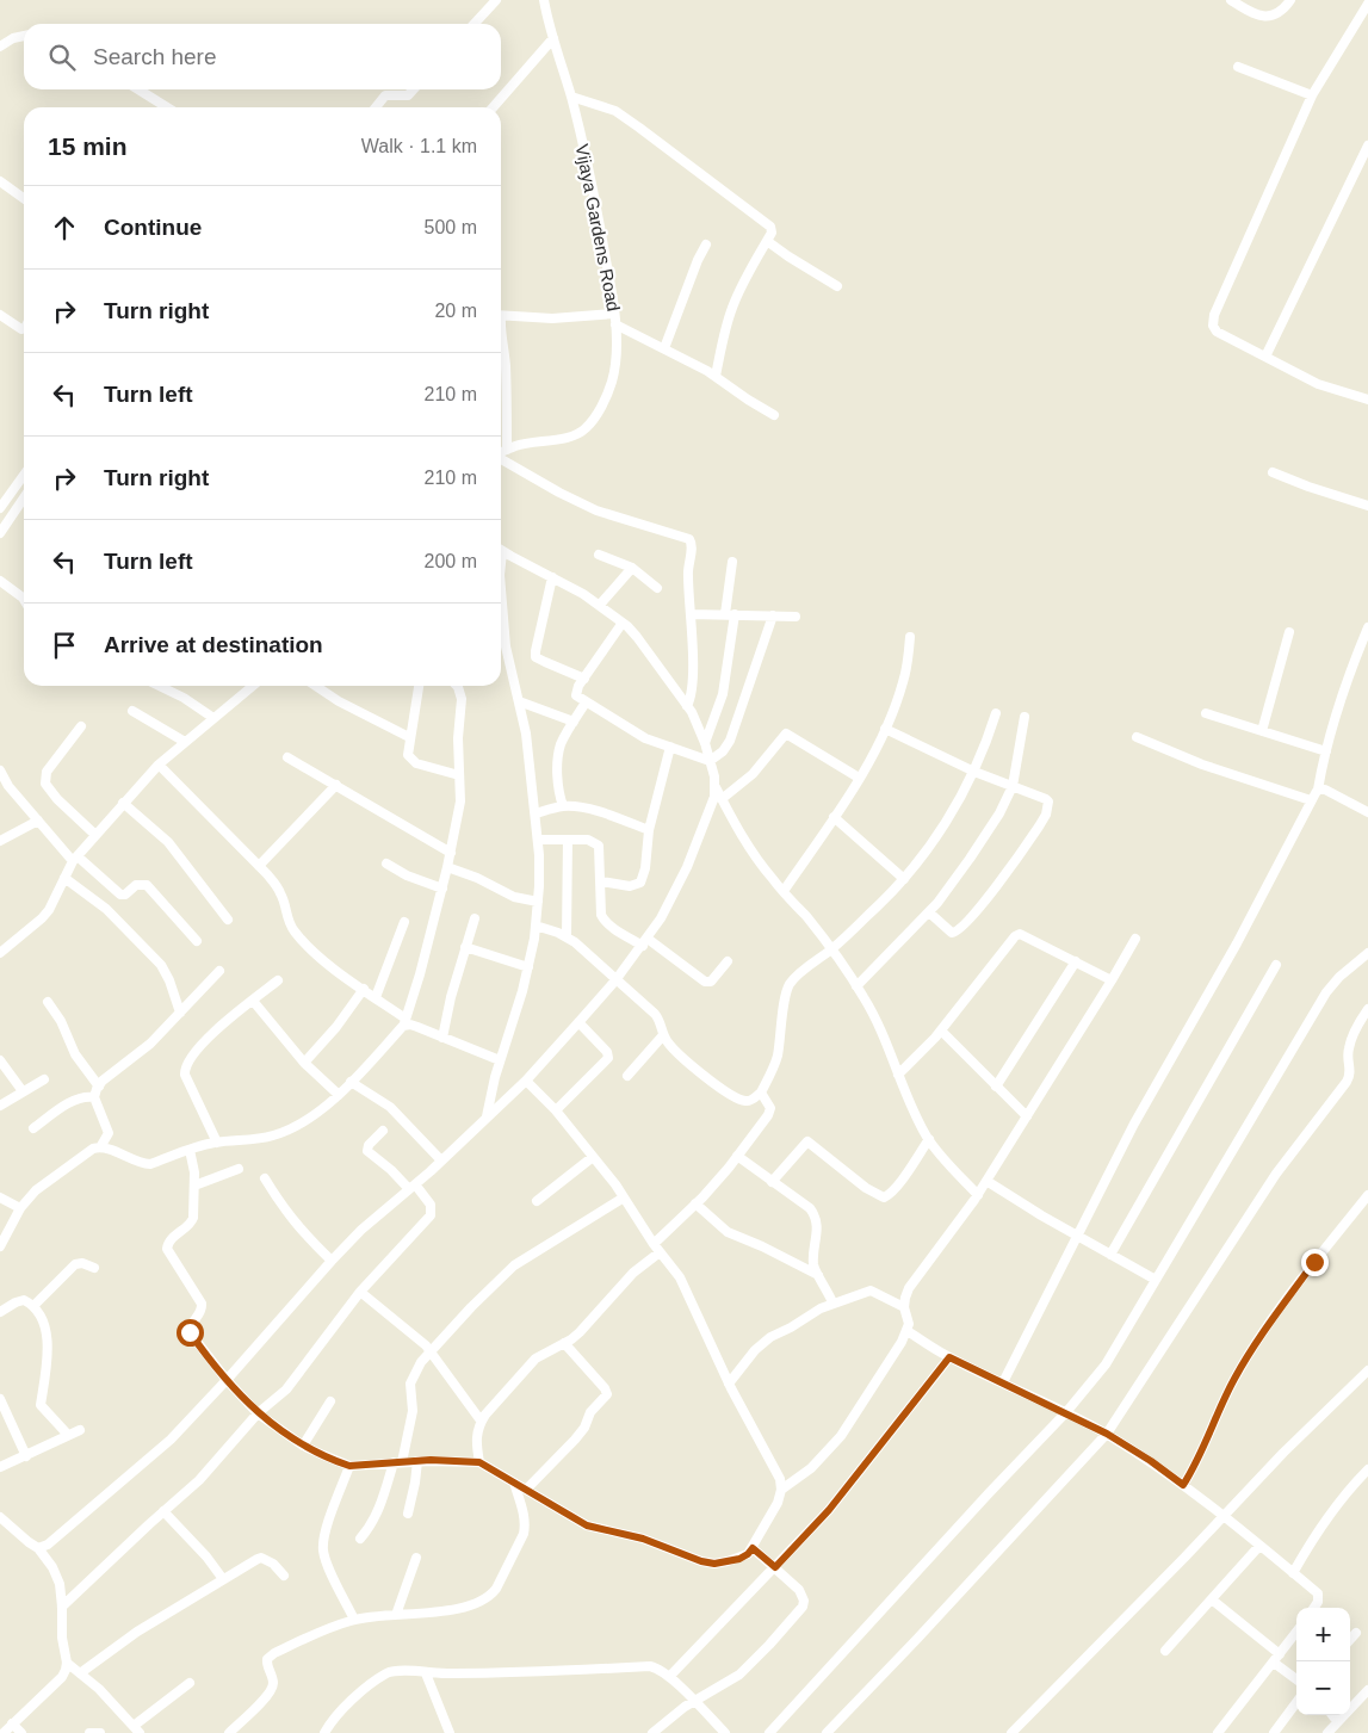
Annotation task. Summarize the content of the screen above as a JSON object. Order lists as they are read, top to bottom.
{
  "streets": {
    "street": ["Vijaya Gardens Road"]
  },
  "page": {
    "search": "Search here",
    "heading": ["15 min", "Walk · 1.1 km"],
    "list": [
      ["Continue", "500 m"],
      ["Turn right", "20 m"],
      ["Turn left", "210 m"],
      ["Turn right", "210 m"],
      ["Turn left", "200 m"],
      "Arrive at destination"
    ],
    "map_buttons": ["+", "−"]
  }
}
